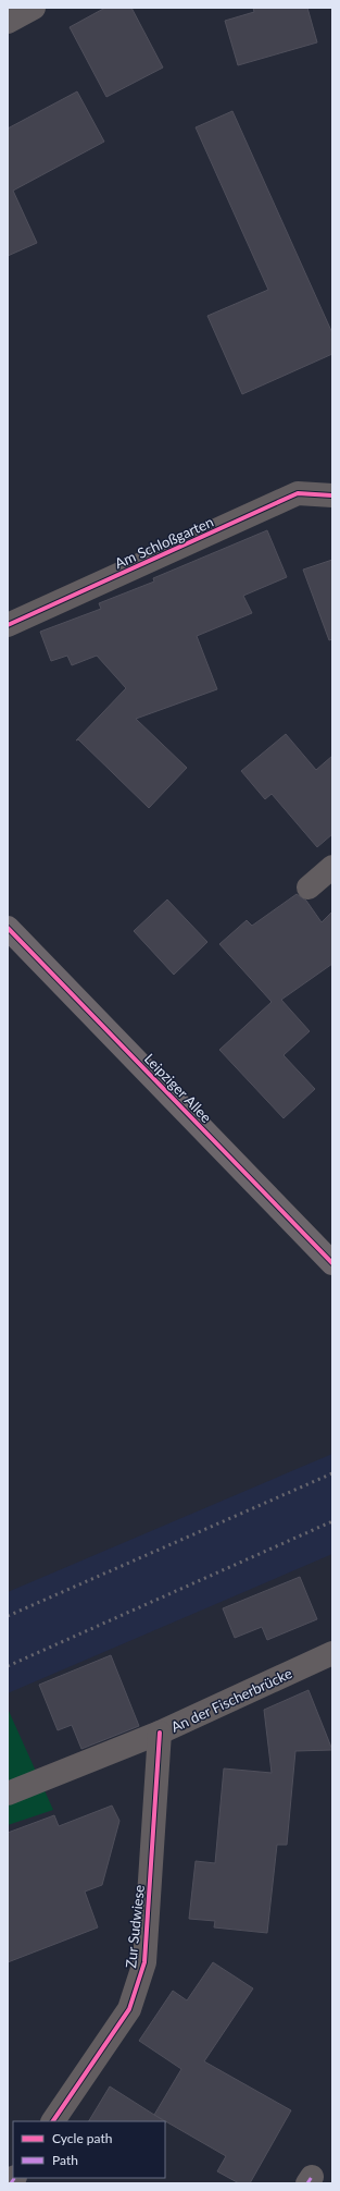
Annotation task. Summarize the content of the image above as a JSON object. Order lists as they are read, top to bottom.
{
  "streets": {
    "main road": ["Leipziger Allee"],
    "street": ["Am Schloßgarten", "An der Fischerbrücke", "Zur Sudwiese"]
  },
  "crossings": [
    ["An der Fischerbrücke", "Zur Sudwiese"]
  ],
  "legend": ["Cycle path", "Path"]
}
